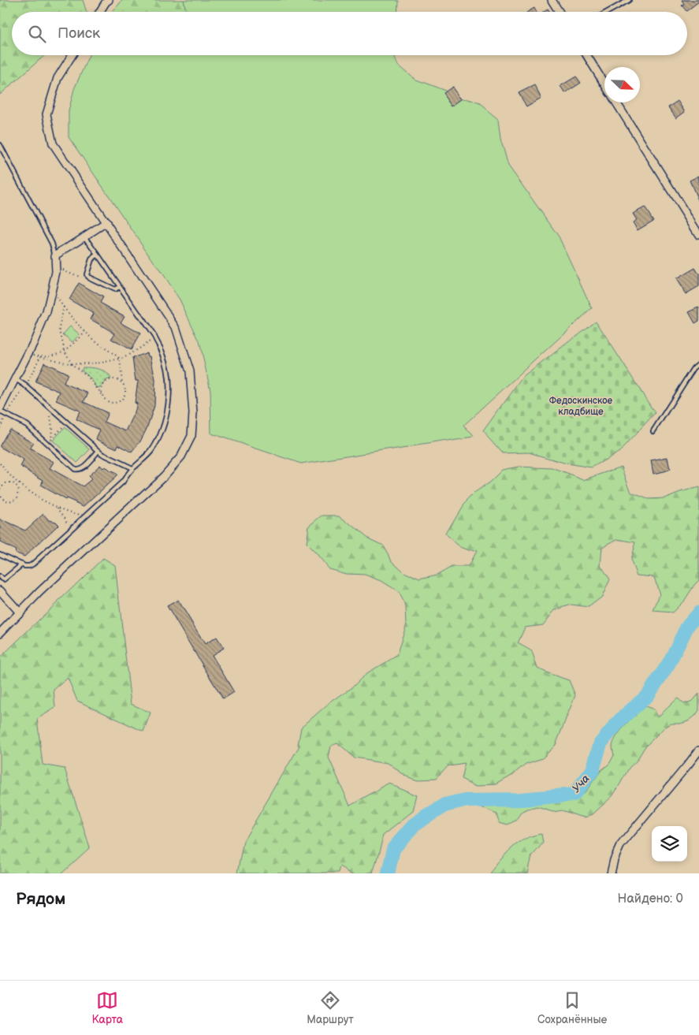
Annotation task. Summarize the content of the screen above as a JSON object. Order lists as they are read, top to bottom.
{
  "water": ["Уча"],
  "parks": ["Федоскинское кладбище"],
  "north": "bottom right",
  "page": {
    "search": "Поиск",
    "heading": ["Рядом", "Найдено: 0"],
    "nav": ["Карта", "Маршрут", "Сохранённые"]
  }
}
